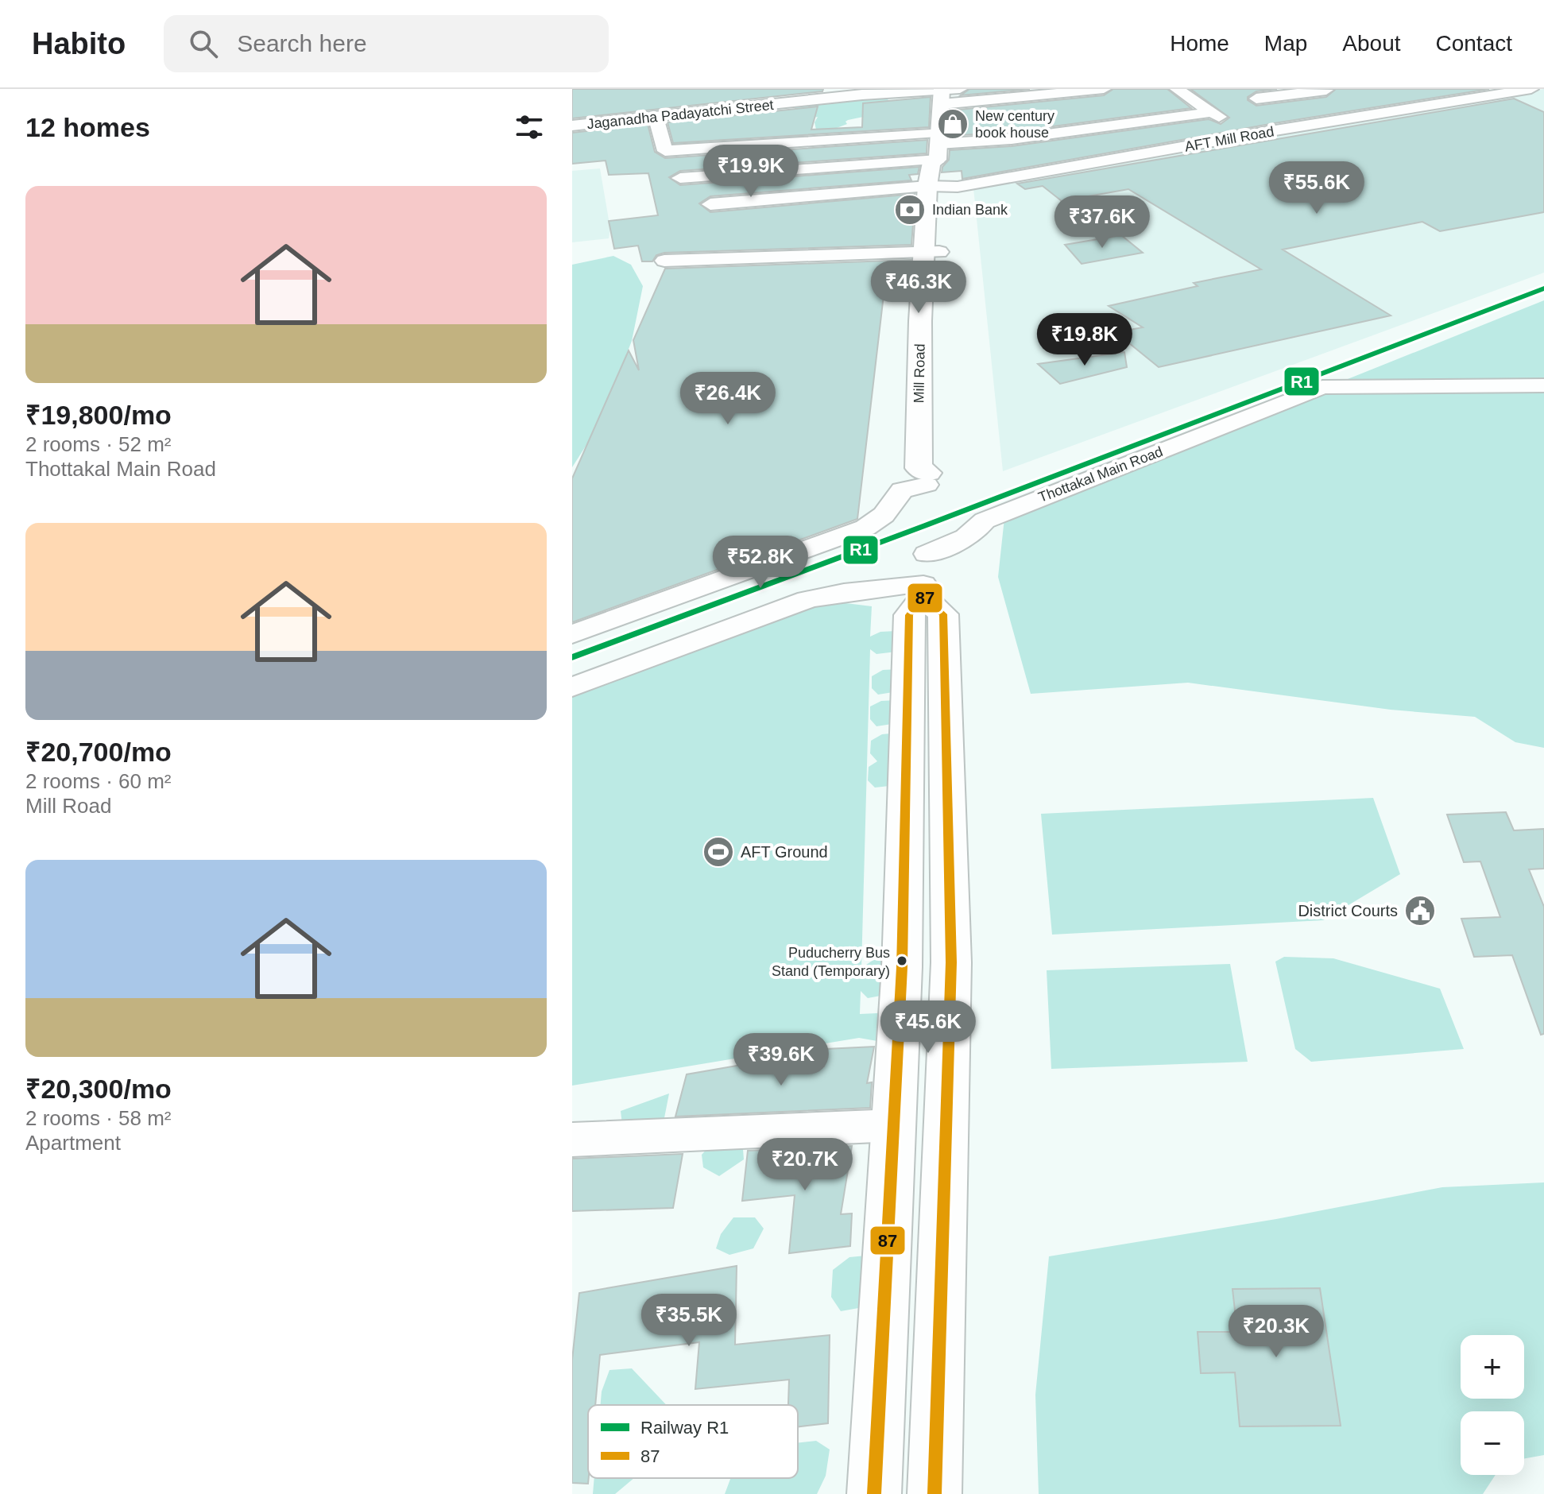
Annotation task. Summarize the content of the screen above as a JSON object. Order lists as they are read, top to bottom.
{
  "streets": {
    "main road": ["Mill Road"],
    "street": ["Jaganadha Padayatchi Street", "AFT Mill Road", "Thottakal Main Road"]
  },
  "crossings": [
    ["Jaganadha Padayatchi Street", "Mill Road"],
    ["AFT Mill Road", "Mill Road"]
  ],
  "places": {
    "shop": ["New century book house"],
    "bank": ["Indian Bank"],
    "sports": ["AFT Ground"],
    "public building": ["District Courts"],
    "other": ["Puducherry Bus Stand (Temporary)"]
  },
  "lines": ["rail line R1", "transit line 87"],
  "legend": ["Railway R1", "87"],
  "page": {
    "header": "Habito",
    "search": "Search here",
    "nav": [
      "Home",
      "Map",
      "About",
      "Contact"
    ],
    "heading": "12 homes",
    "price": [
      "₹19.9K",
      "₹55.6K",
      "₹37.6K",
      "₹46.3K",
      "₹19.8K",
      "₹26.4K",
      "₹52.8K",
      "₹45.6K",
      "₹39.6K",
      "₹20.7K",
      "₹35.5K",
      "₹20.3K"
    ],
    "list": [
      {
        "name": "₹19,800/mo",
        "note": "2 rooms · 52 m² · Thottakal Main Road"
      },
      {
        "name": "₹20,700/mo",
        "note": "2 rooms · 60 m² · Mill Road"
      },
      {
        "name": "₹20,300/mo",
        "note": "2 rooms · 58 m² · Apartment"
      }
    ],
    "map_buttons": ["+", "−"]
  }
}
